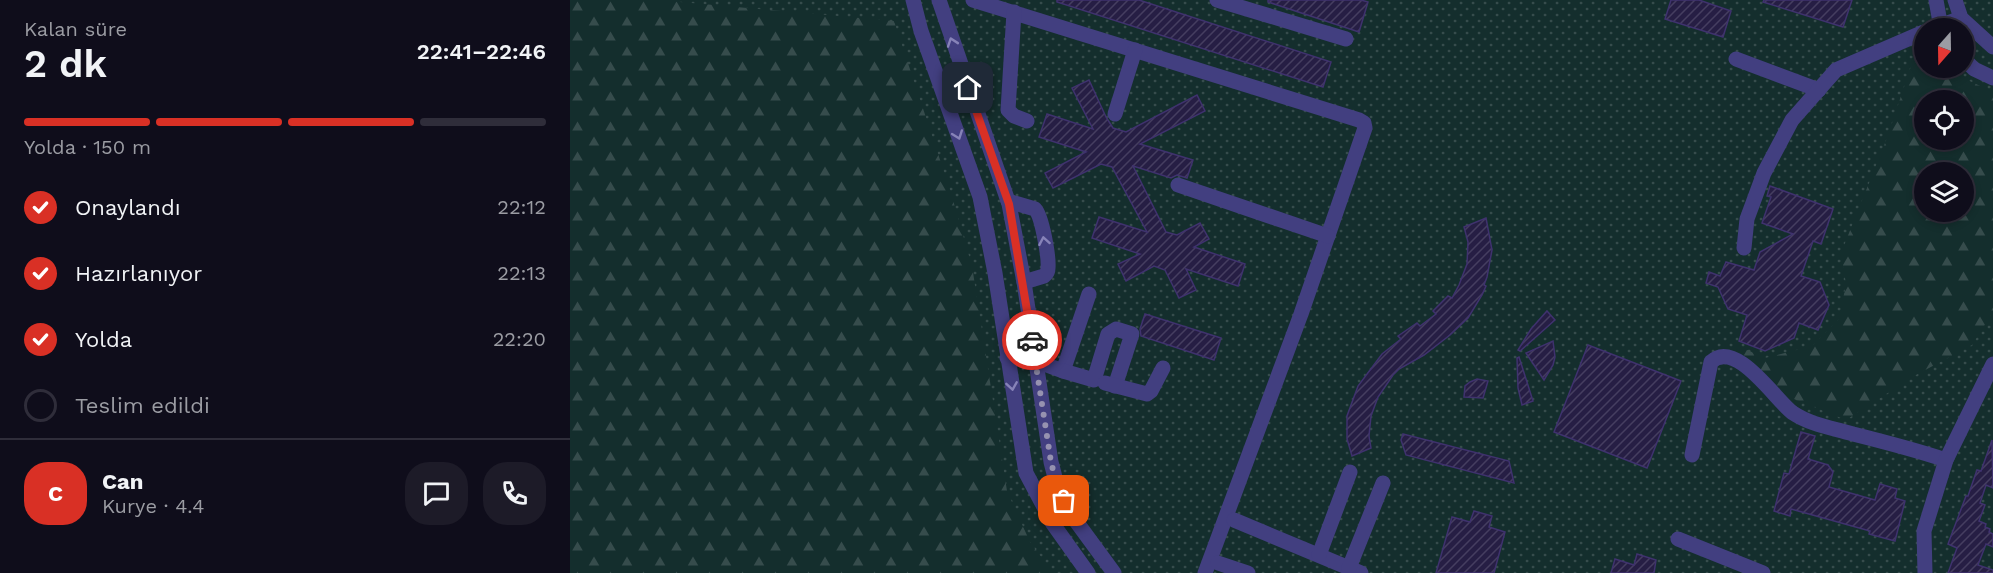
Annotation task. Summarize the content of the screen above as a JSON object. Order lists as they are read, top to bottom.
{
  "north": "bottom",
  "page": {
    "heading": ["2 dk", "Kalan süre", "22:41–22:46"],
    "panel": ["Can", "Kurye · 4.4"],
    "bar": "Yolda · 150 m",
    "list": [
      ["Onaylandı", "22:12"],
      ["Hazırlanıyor", "22:13"],
      ["Yolda", "22:20"],
      "Teslim edildi"
    ],
    "round": "C"
  }
}
